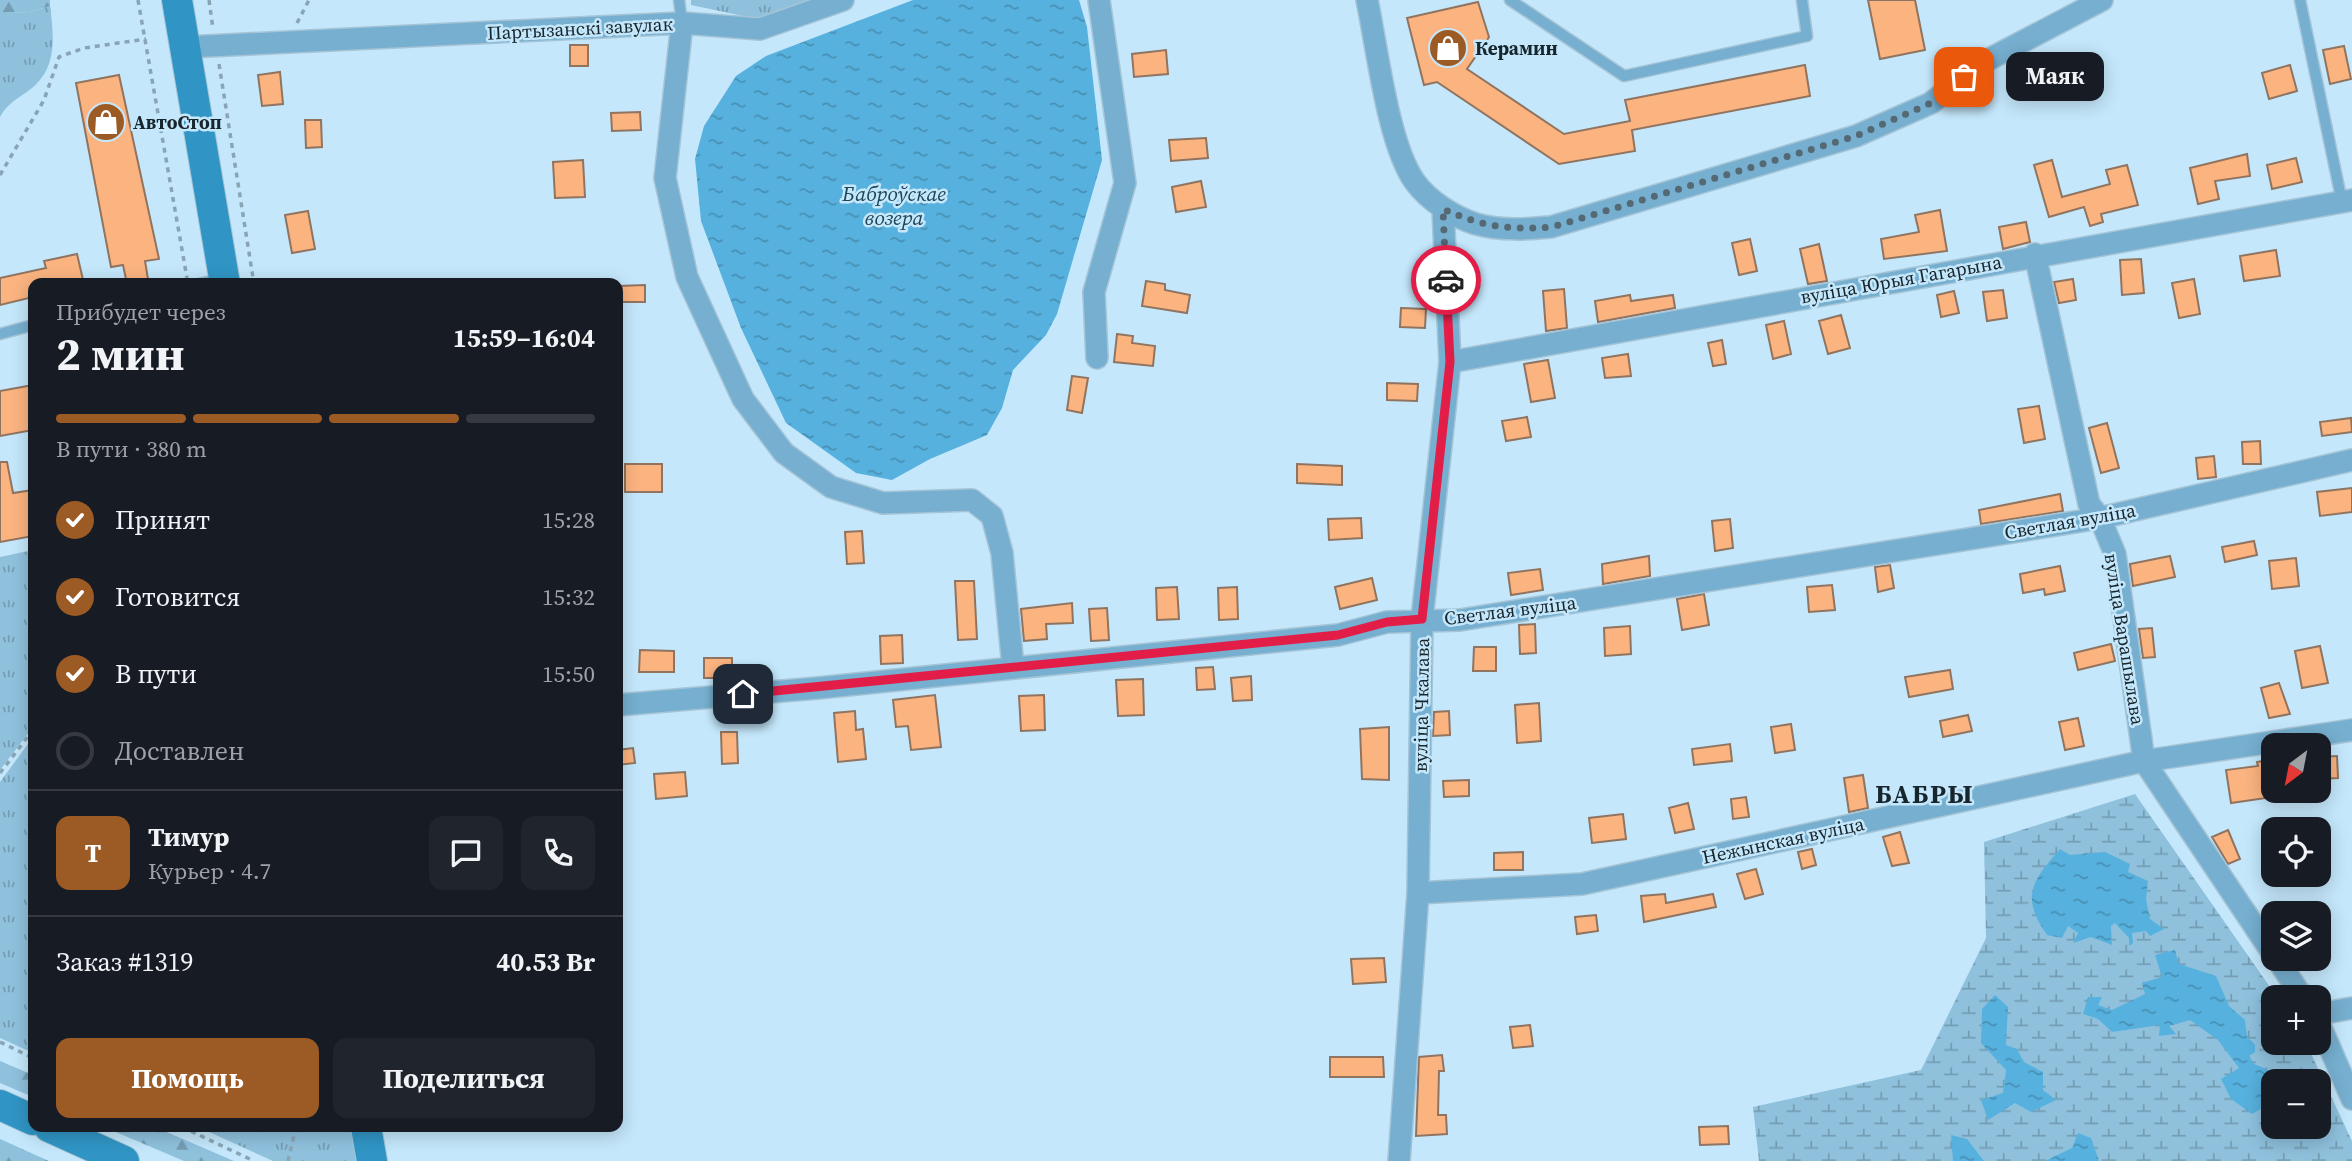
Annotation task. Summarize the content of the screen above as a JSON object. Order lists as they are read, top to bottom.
{
  "streets": {
    "street": [
      "Партызанскі завулак",
      "вуліца Юрыя Гагарына",
      "Светлая вуліца",
      "вуліца Варашылава",
      "вуліца Чкалава",
      "Нежынская вуліца"
    ]
  },
  "crossings": [
    ["Партызанскі завулак", "Светлая вуліца"],
    ["вуліца Юрыя Гагарына", "вуліца Варашылава"],
    ["вуліца Юрыя Гагарына", "вуліца Чкалава"],
    ["Светлая вуліца", "вуліца Варашылава"],
    ["Светлая вуліца", "вуліца Чкалава"],
    ["вуліца Варашылава", "Нежынская вуліца"],
    ["вуліца Чкалава", "Нежынская вуліца"]
  ],
  "districts": ["БАБРЫ"],
  "water": ["Баброўскае возера"],
  "places": {
    "shop": ["Керамин", "АвтоСтоп"],
    "other": ["Маяк"]
  },
  "north": "bottom left",
  "page": {
    "bubble": "Маяк",
    "heading": ["2 мин", "Прибудет через", "15:59–16:04"],
    "panel": [
      "Тимур",
      "Курьер · 4.7",
      "Заказ #1319",
      "40.53 Br"
    ],
    "bar": "В пути · 380 m",
    "list": [
      ["Принят", "15:28"],
      ["Готовится", "15:32"],
      ["В пути", "15:50"],
      "Доставлен"
    ],
    "map_buttons": ["+", "−"],
    "round": "Т",
    "buttons": ["Помощь", "Поделиться"]
  }
}
